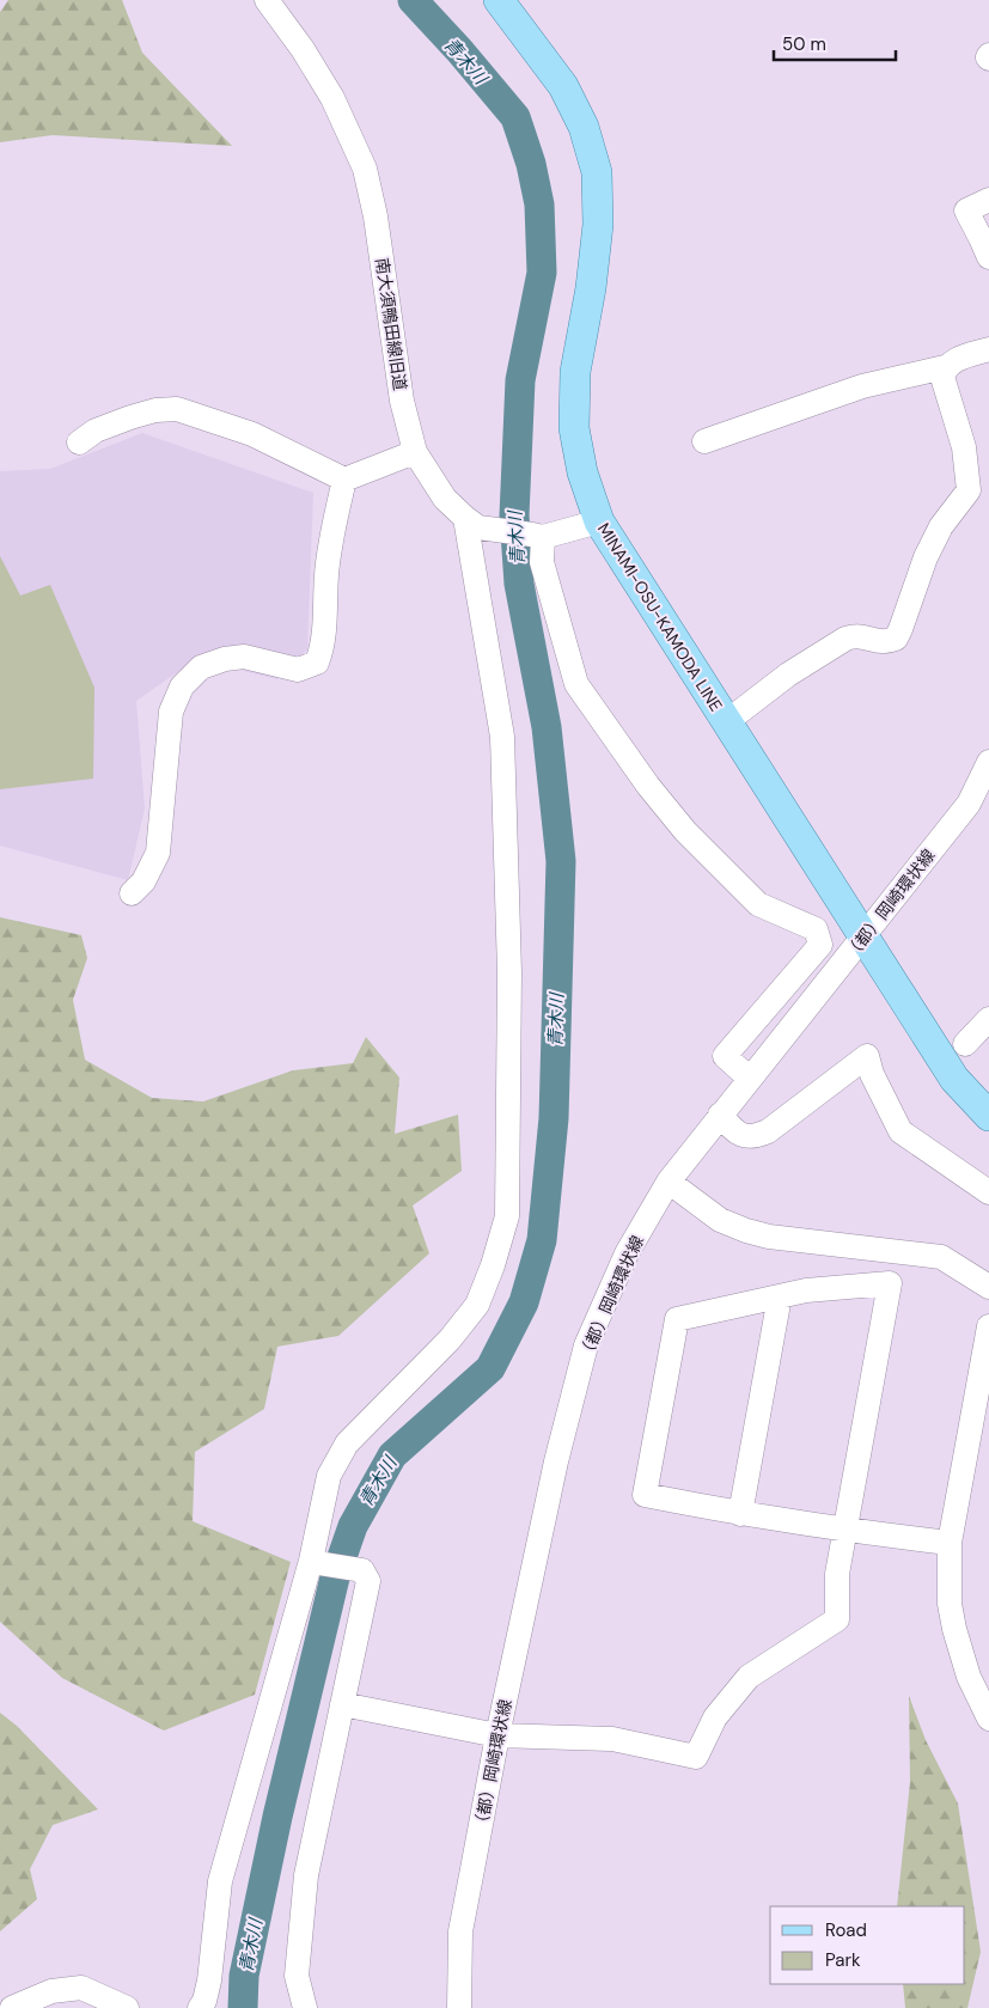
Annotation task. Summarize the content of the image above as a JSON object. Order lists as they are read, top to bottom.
{
  "streets": {
    "main road": ["MINAMI-OSU-KAMODA LINE"],
    "street": ["南大須鴨田線旧道", "（都）岡崎環状線"]
  },
  "crossings": [
    ["MINAMI-OSU-KAMODA LINE", "（都）岡崎環状線"]
  ],
  "water": ["青木川"],
  "legend": ["Road", "Park"],
  "scale_bar": "50 m"
}
